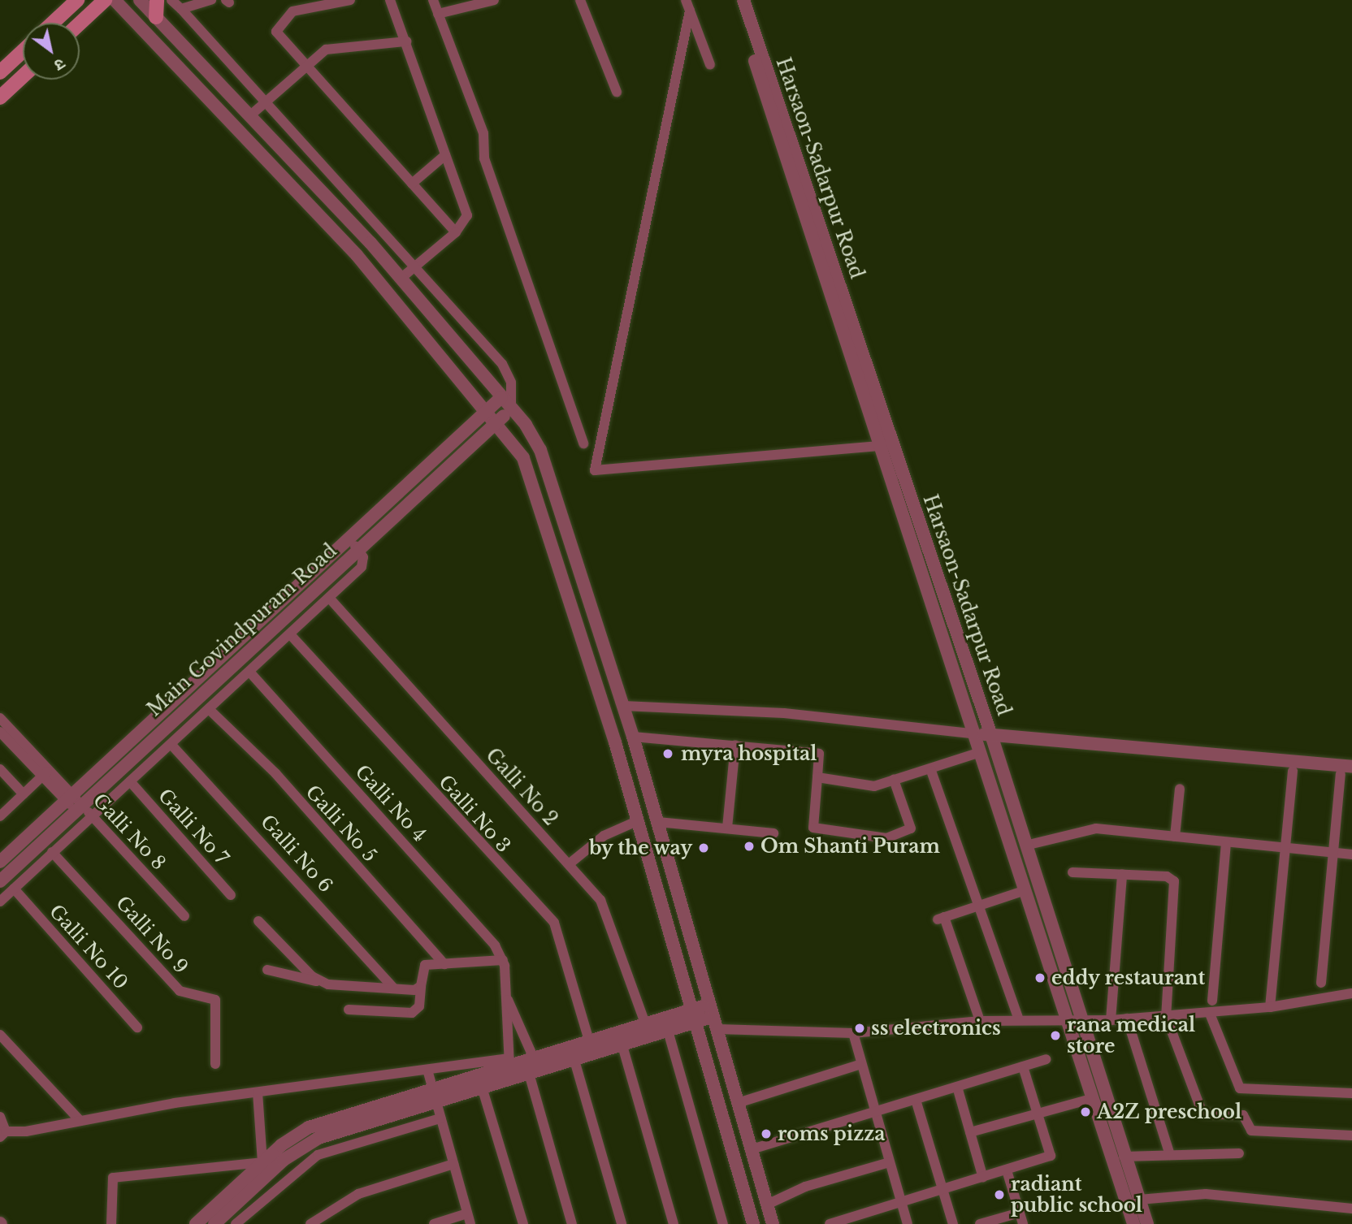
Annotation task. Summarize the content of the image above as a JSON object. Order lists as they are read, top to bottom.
{
  "streets": {
    "street": [
      "Harsaon-Sadarpur Road",
      "Main Govindpuram Road",
      "Galli No 2",
      "Galli No 4",
      "Galli No 3",
      "Galli No 5",
      "Galli No 7",
      "Galli No 8",
      "Galli No 6",
      "Galli No 9",
      "Galli No 10"
    ]
  },
  "crossings": [
    ["Main Govindpuram Road", "Galli No 8"]
  ],
  "places": [
    "myra hospital",
    "Om Shanti Puram",
    "by the way",
    "eddy restaurant",
    "ss electronics",
    "rana medical store",
    "A2Z preschool",
    "roms pizza",
    "radiant public school"
  ],
  "north": "bottom right"
}
